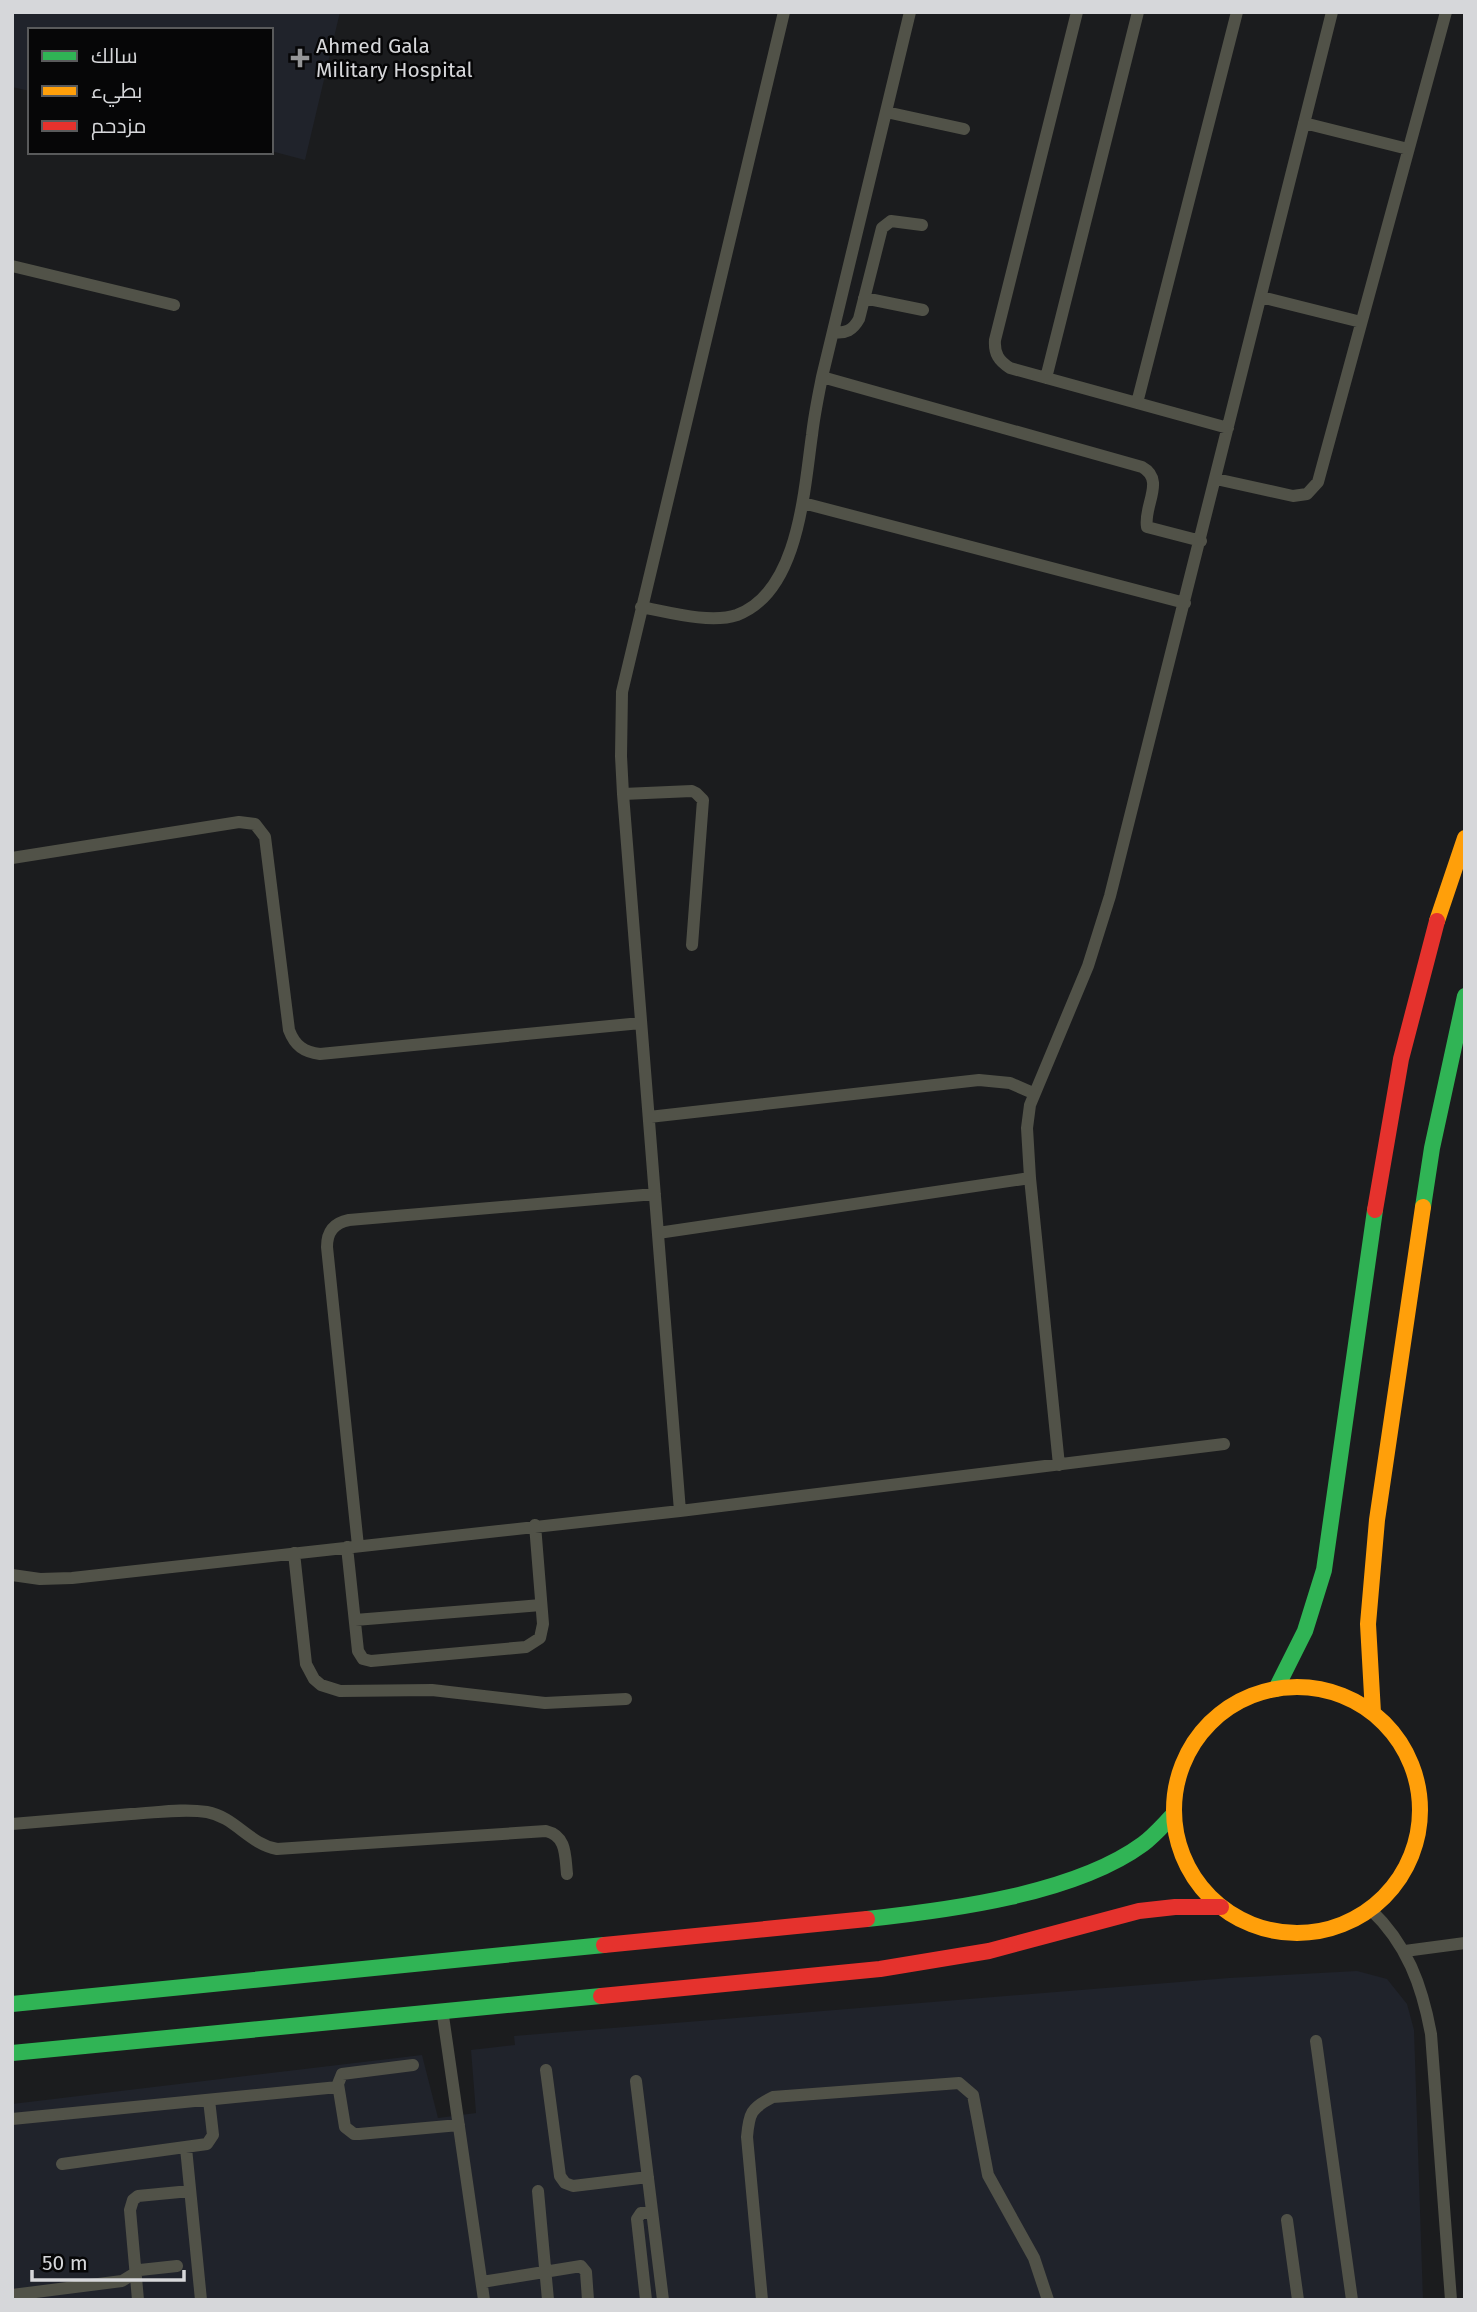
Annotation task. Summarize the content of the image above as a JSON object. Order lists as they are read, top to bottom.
{
  "places": {
    "health": ["Ahmed Gala Military Hospital"]
  },
  "legend": ["سالك", "بطيء", "مزدحم"],
  "scale_bar": "50 m"
}
